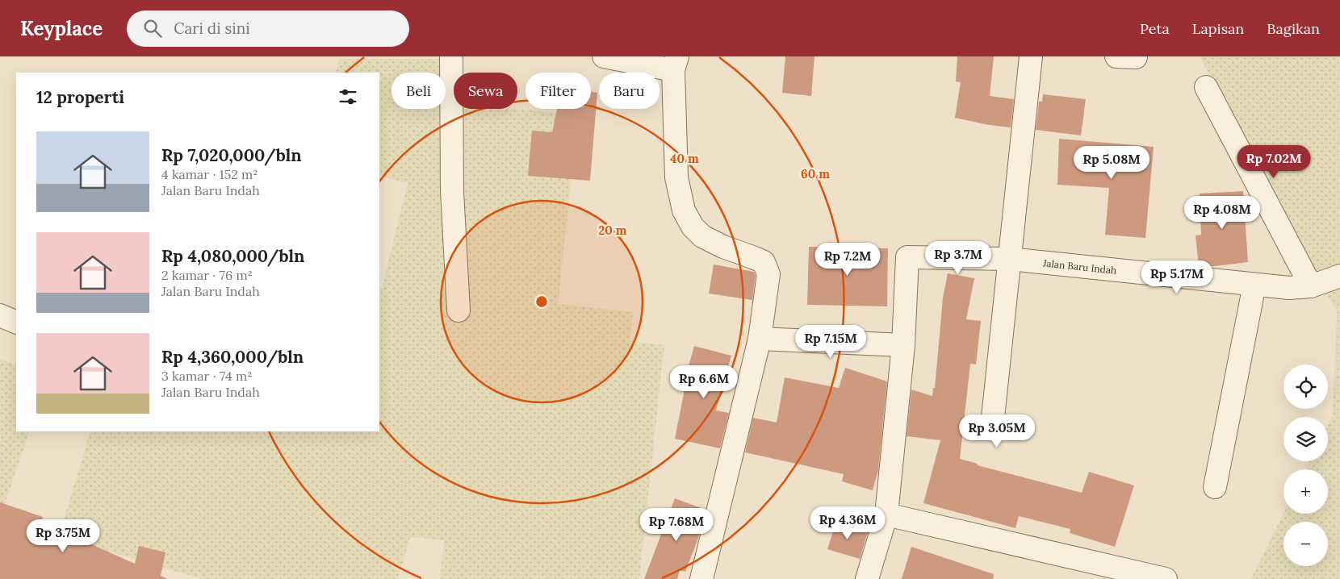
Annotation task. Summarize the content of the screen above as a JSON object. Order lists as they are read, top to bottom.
{
  "streets": {
    "street": ["Jalan Baru Indah"]
  },
  "page": {
    "header": "Keyplace",
    "search": "Cari di sini",
    "nav": ["Peta", "Lapisan", "Bagikan"],
    "chip": [
      "Beli",
      "Sewa",
      "Filter",
      "Baru"
    ],
    "heading": "12 properti",
    "list": [
      {
        "name": "Rp 7,020,000/bln",
        "note": "4 kamar · 152 m² · Jalan Baru Indah"
      },
      {
        "name": "Rp 4,080,000/bln",
        "note": "2 kamar · 76 m² · Jalan Baru Indah"
      },
      {
        "name": "Rp 4,360,000/bln",
        "note": "3 kamar · 74 m² · Jalan Baru Indah"
      }
    ],
    "price": [
      "Rp 7.02M",
      "Rp 5.08M",
      "Rp 4.08M",
      "Rp 3.7M",
      "Rp 7.2M",
      "Rp 5.17M",
      "Rp 7.15M",
      "Rp 6.6M",
      "Rp 3.05M",
      "Rp 4.36M",
      "Rp 7.68M",
      "Rp 3.75M"
    ],
    "map_buttons": ["+", "−"]
  },
  "rings": ["40 m", "60 m", "20 m"]
}
